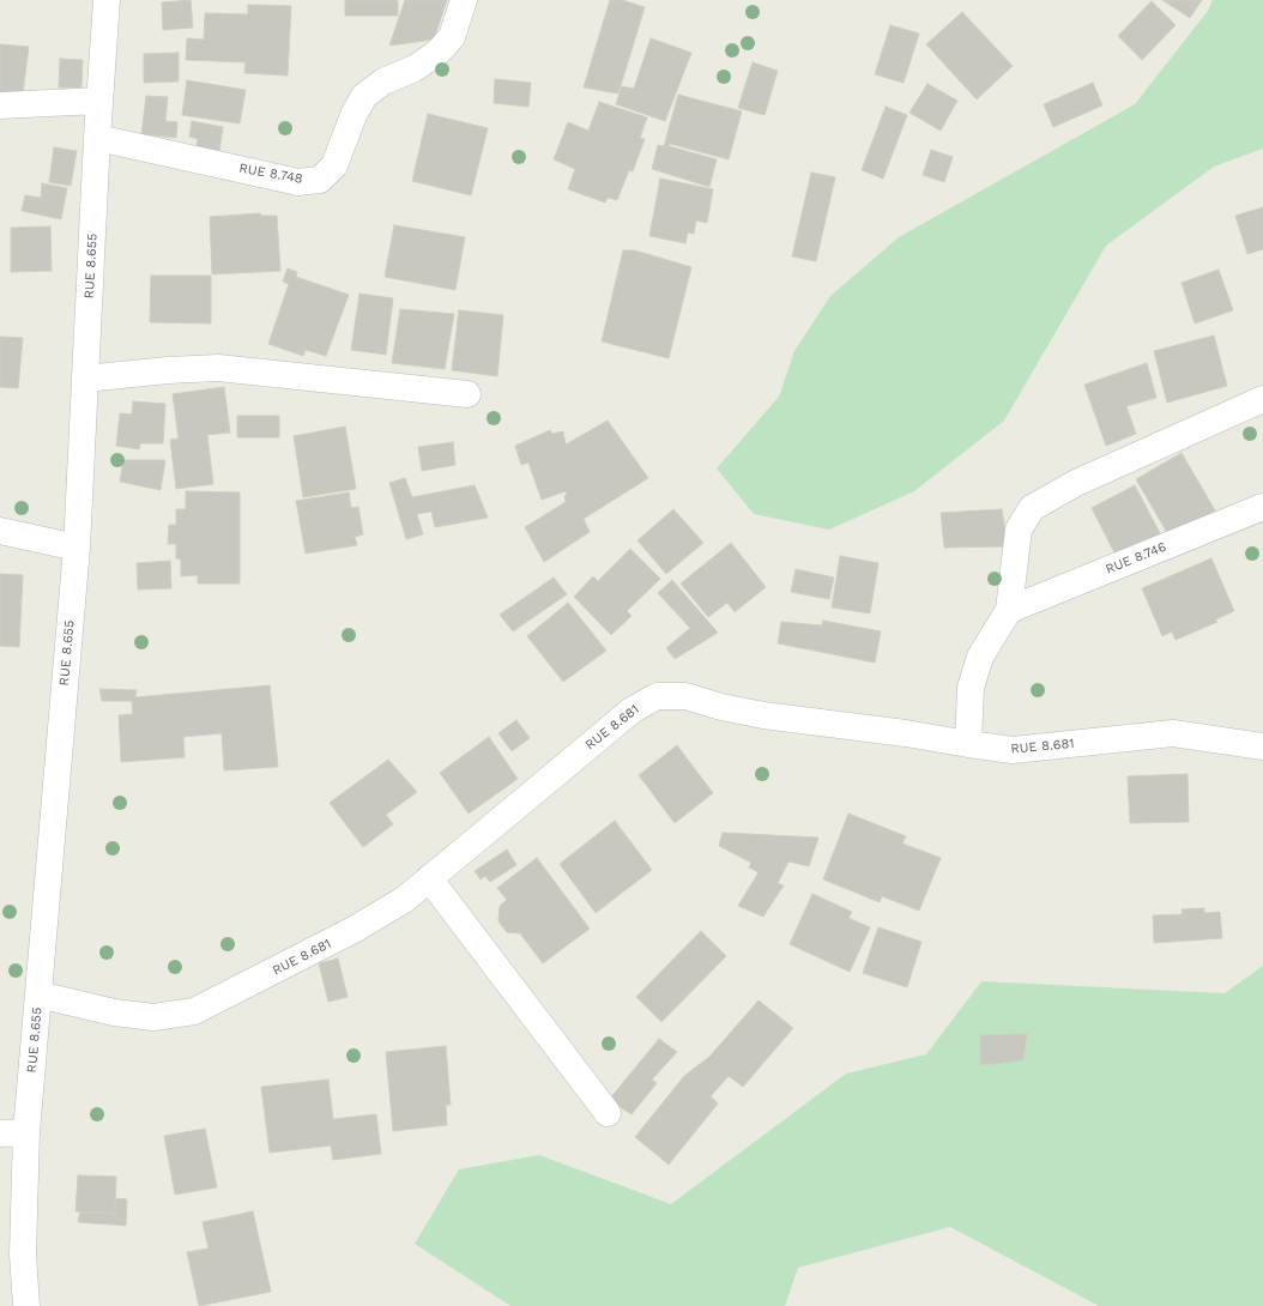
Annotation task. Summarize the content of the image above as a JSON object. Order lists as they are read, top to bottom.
{
  "streets": {
    "street": [
      "RUE 8.748",
      "RUE 8.655",
      "RUE 8.746",
      "RUE 8.681"
    ]
  },
  "crossings": [
    ["RUE 8.748", "RUE 8.655"],
    ["RUE 8.655", "RUE 8.681"]
  ]
}
